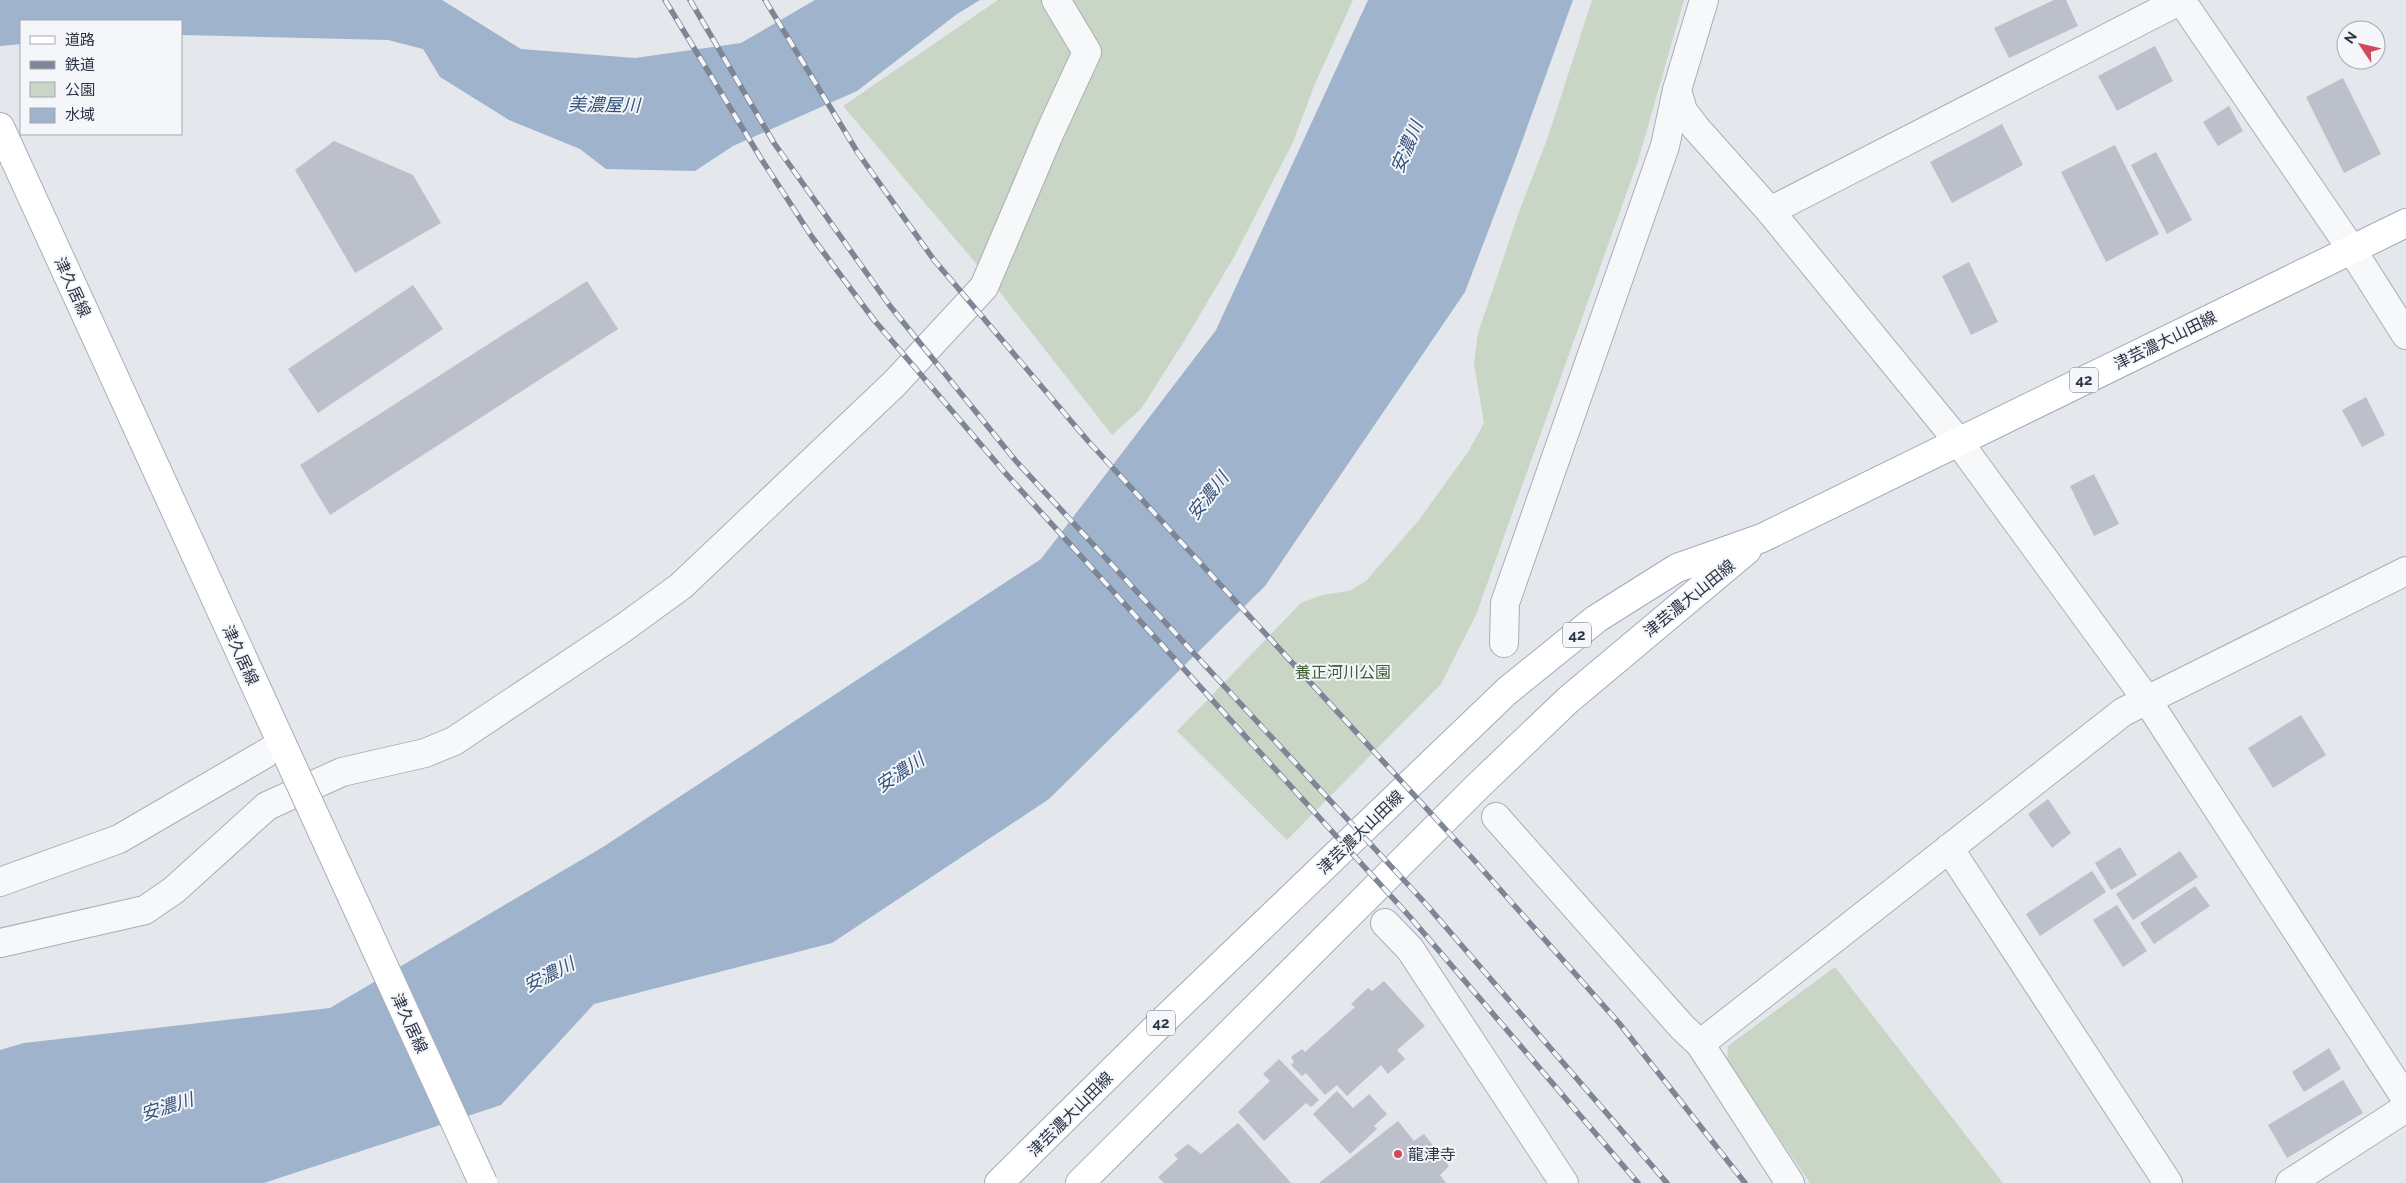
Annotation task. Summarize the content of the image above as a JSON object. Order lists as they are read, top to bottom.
{
  "streets": {
    "main road": ["津久居線", "津芸濃大山田線", "42"]
  },
  "water": ["美濃屋川", "安濃川"],
  "parks": ["養正河川公園"],
  "places": ["龍津寺"],
  "legend": [
    "道路",
    "鉄道",
    "公園",
    "水域"
  ],
  "north": "top left"
}
